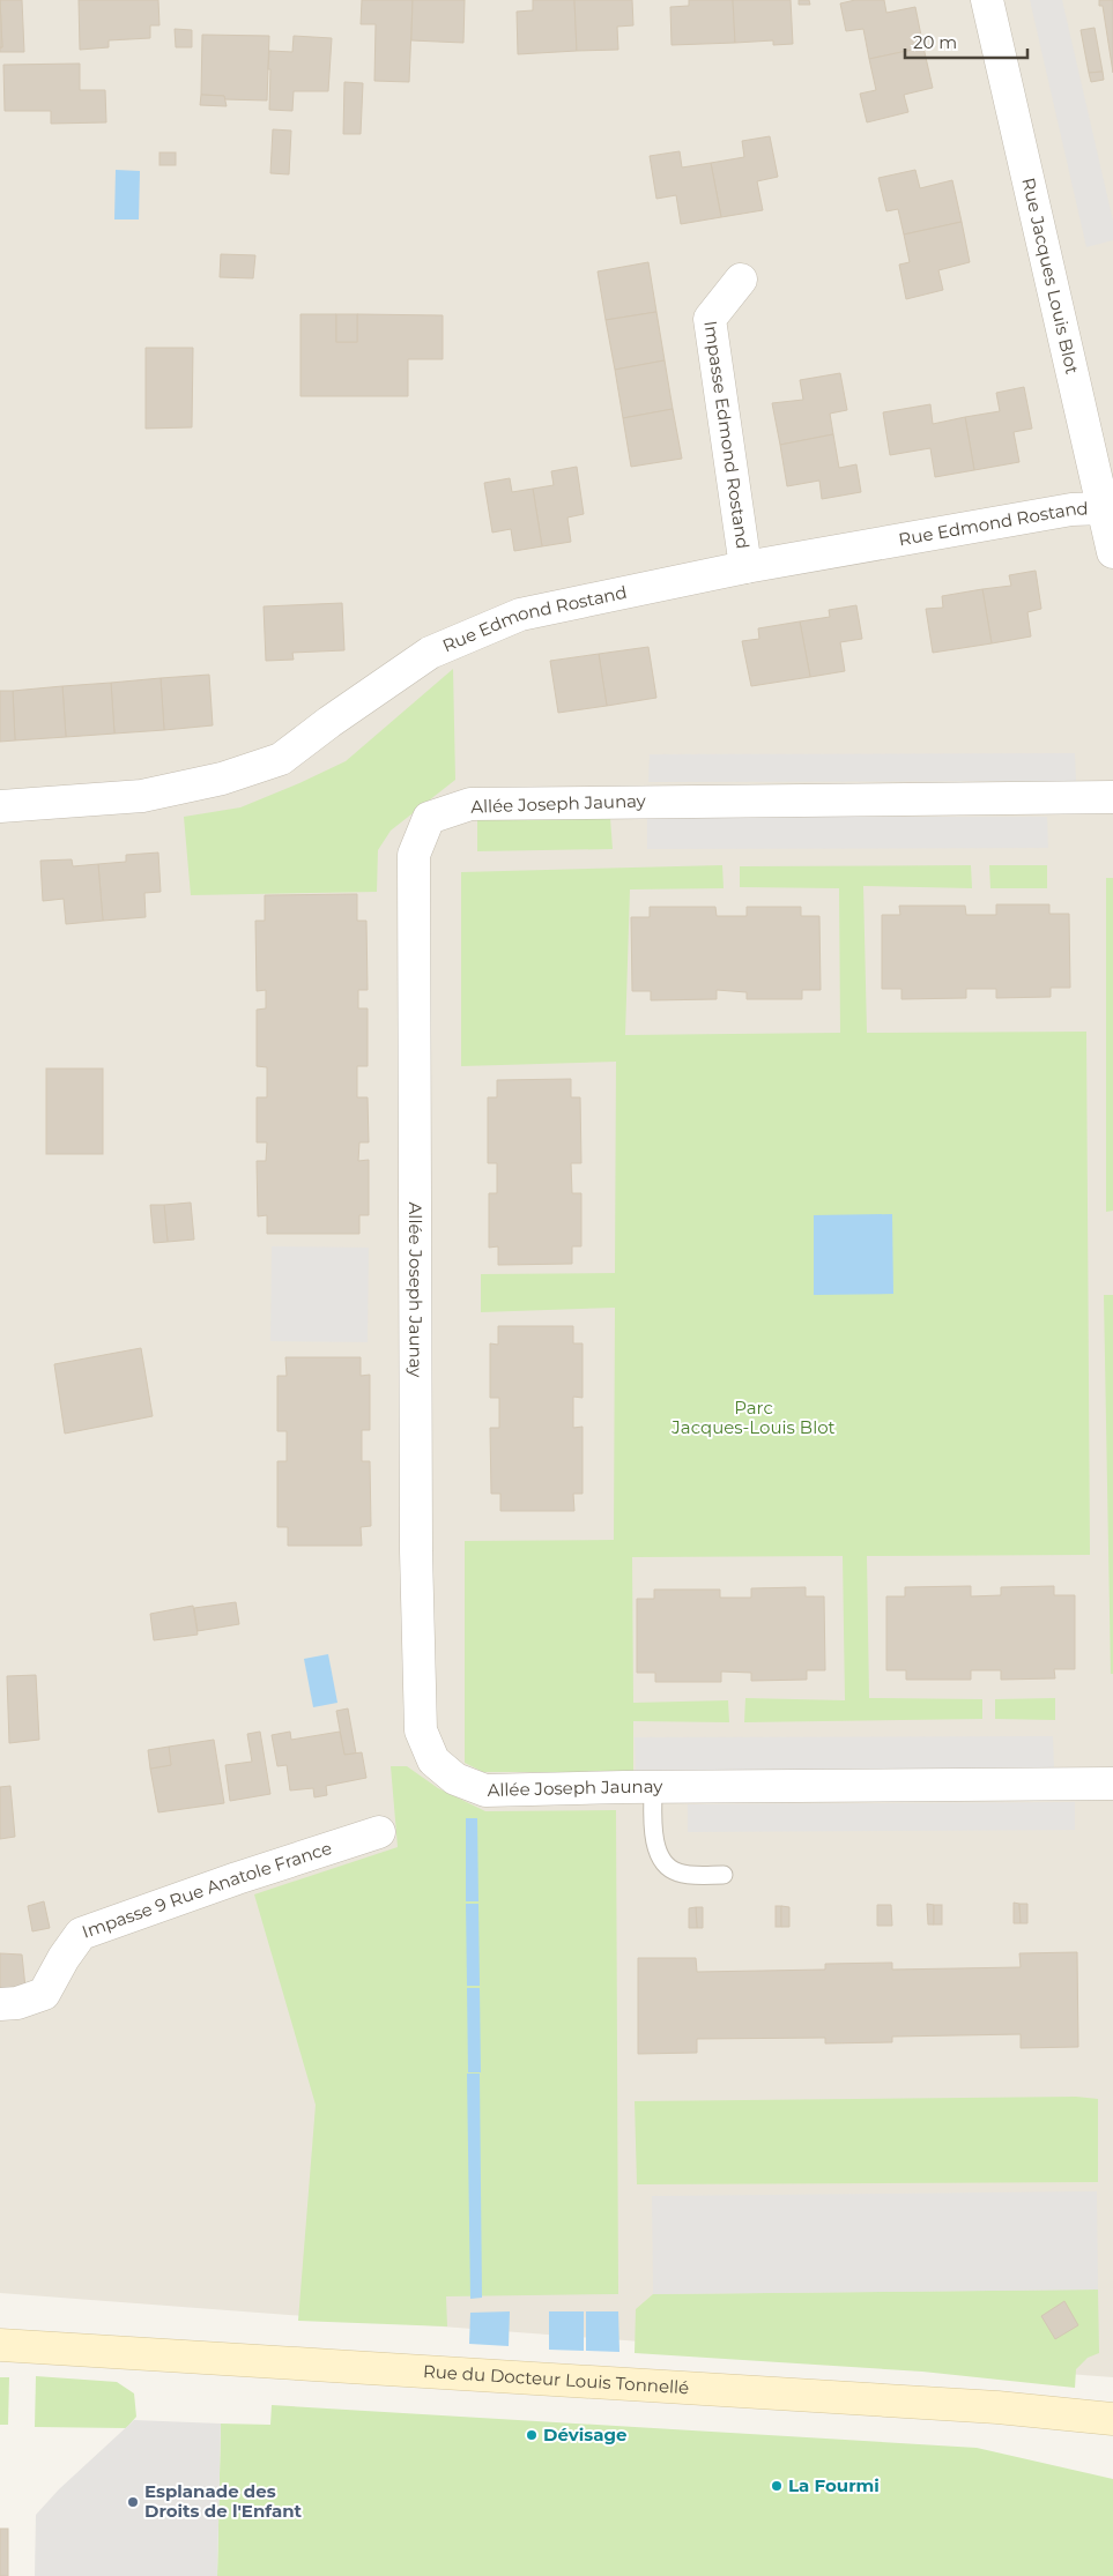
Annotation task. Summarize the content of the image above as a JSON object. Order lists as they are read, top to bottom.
{
  "streets": {
    "street": [
      "Rue Jacques Louis Blot",
      "Impasse Edmond Rostand",
      "Rue Edmond Rostand",
      "Allée Joseph Jaunay",
      "Impasse 9 Rue Anatole France",
      "Rue du Docteur Louis Tonnellé"
    ]
  },
  "crossings": [
    ["Rue Jacques Louis Blot", "Rue Edmond Rostand"],
    ["Impasse Edmond Rostand", "Rue Edmond Rostand"]
  ],
  "parks": ["Parc Jacques-Louis Blot"],
  "places": ["Dévisage", "La Fourmi", "Esplanade des Droits de l'Enfant"],
  "scale_bar": "20 m"
}
